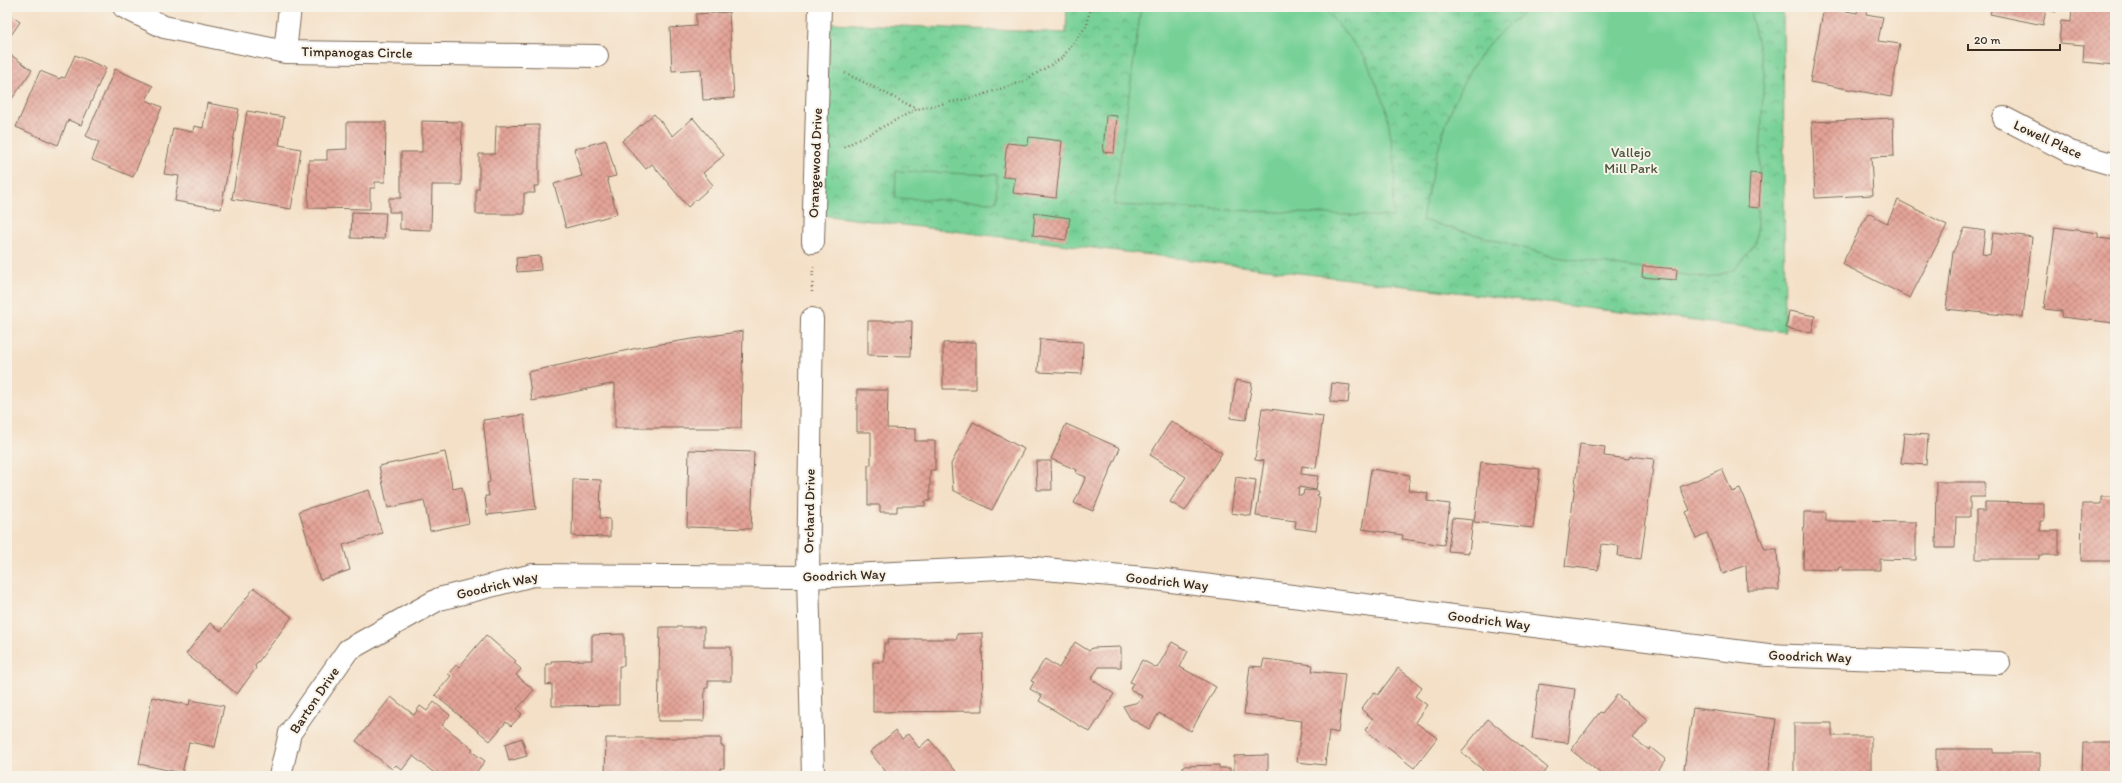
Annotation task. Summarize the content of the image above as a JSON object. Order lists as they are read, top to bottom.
{
  "streets": {
    "street": [
      "Timpanogas Circle",
      "Lowell Place",
      "Orangewood Drive",
      "Orchard Drive",
      "Goodrich Way",
      "Barton Drive"
    ]
  },
  "crossings": [
    ["Orchard Drive", "Goodrich Way"],
    ["Goodrich Way", "Barton Drive"]
  ],
  "parks": ["Vallejo Mill Park"],
  "scale_bar": "20 m"
}
